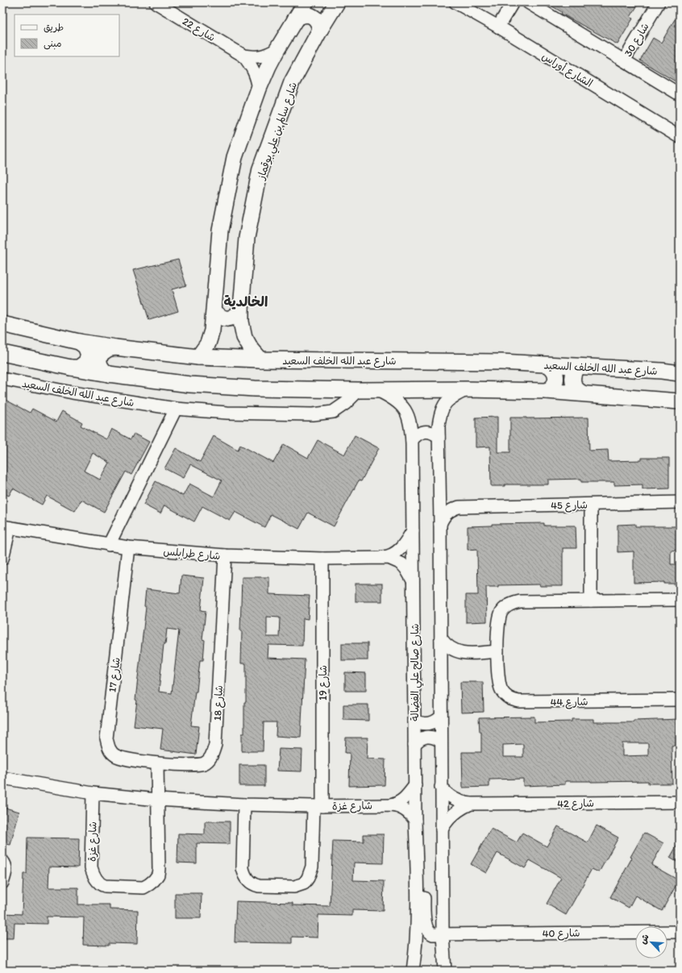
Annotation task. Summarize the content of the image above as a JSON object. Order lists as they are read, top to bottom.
{
  "streets": {
    "main road": ["شارع سالم بن علي بوقماز", "شارع عبد الله الخلف السعيد"],
    "street": [
      "شارع 22",
      "شارع 30",
      "الشارع أوراس",
      "شارع 45",
      "شارع طرابلس",
      "شارع صالح علي الفضالة",
      "شارع 17",
      "شارع 19",
      "شارع 44",
      "شارع 18",
      "شارع 42",
      "شارع غزة",
      "شارع 40"
    ]
  },
  "crossings": [
    ["شارع سالم بن علي بوقماز", "شارع عبد الله الخلف السعيد"],
    ["شارع طرابلس", "شارع صالح علي الفضالة"],
    ["شارع طرابلس", "شارع 17"],
    ["شارع طرابلس", "شارع 19"],
    ["شارع طرابلس", "شارع 18"],
    ["شارع صالح علي الفضالة", "شارع غزة"],
    ["شارع صالح علي الفضالة", "شارع 40"],
    ["شارع 17", "شارع 18"],
    ["شارع 19", "شارع غزة"]
  ],
  "districts": ["الخالدية"],
  "legend": ["طريق", "مبنى"],
  "north": "top left"
}
